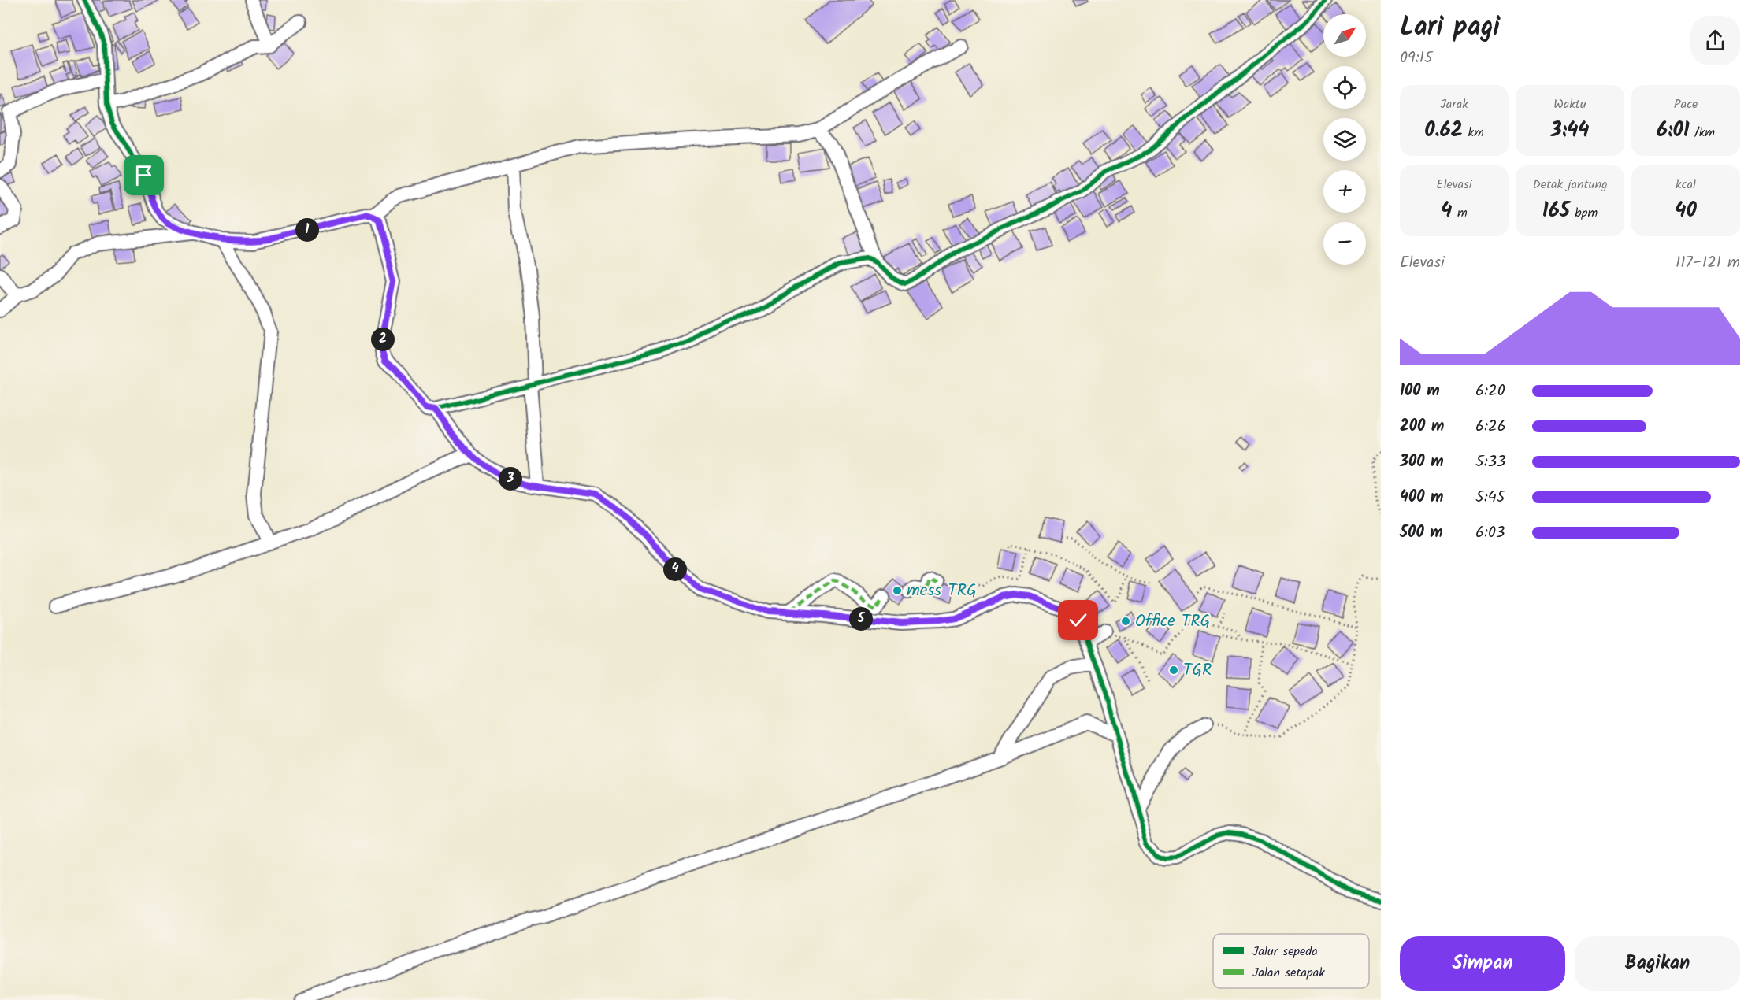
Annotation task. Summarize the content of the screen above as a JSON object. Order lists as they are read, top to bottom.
{
  "places": ["mess TRG", "Office TRG", "TGR"],
  "legend": ["Jalur sepeda", "Jalan setapak"],
  "north": "top right",
  "page": {
    "heading": ["Lari pagi", "09:15"],
    "map_buttons": ["+", "−"],
    "stats": [
      ["Jarak", "0.62 km"],
      ["Waktu", "3:44"],
      ["Pace", "6:01 /km"],
      ["Elevasi", "4 m"],
      ["Detak jantung", "165 bpm"],
      ["kcal", "40"]
    ],
    "pins": [
      "1",
      "2",
      "3",
      "4",
      "5"
    ],
    "chart": ["Elevasi", "117–121 m"],
    "list": [
      {
        "name": "100 m",
        "note": "6:20"
      },
      {
        "name": "200 m",
        "note": "6:26"
      },
      {
        "name": "300 m",
        "note": "5:33"
      },
      {
        "name": "400 m",
        "note": "5:45"
      },
      {
        "name": "500 m",
        "note": "6:03"
      }
    ],
    "buttons": ["Simpan", "Bagikan"]
  }
}
